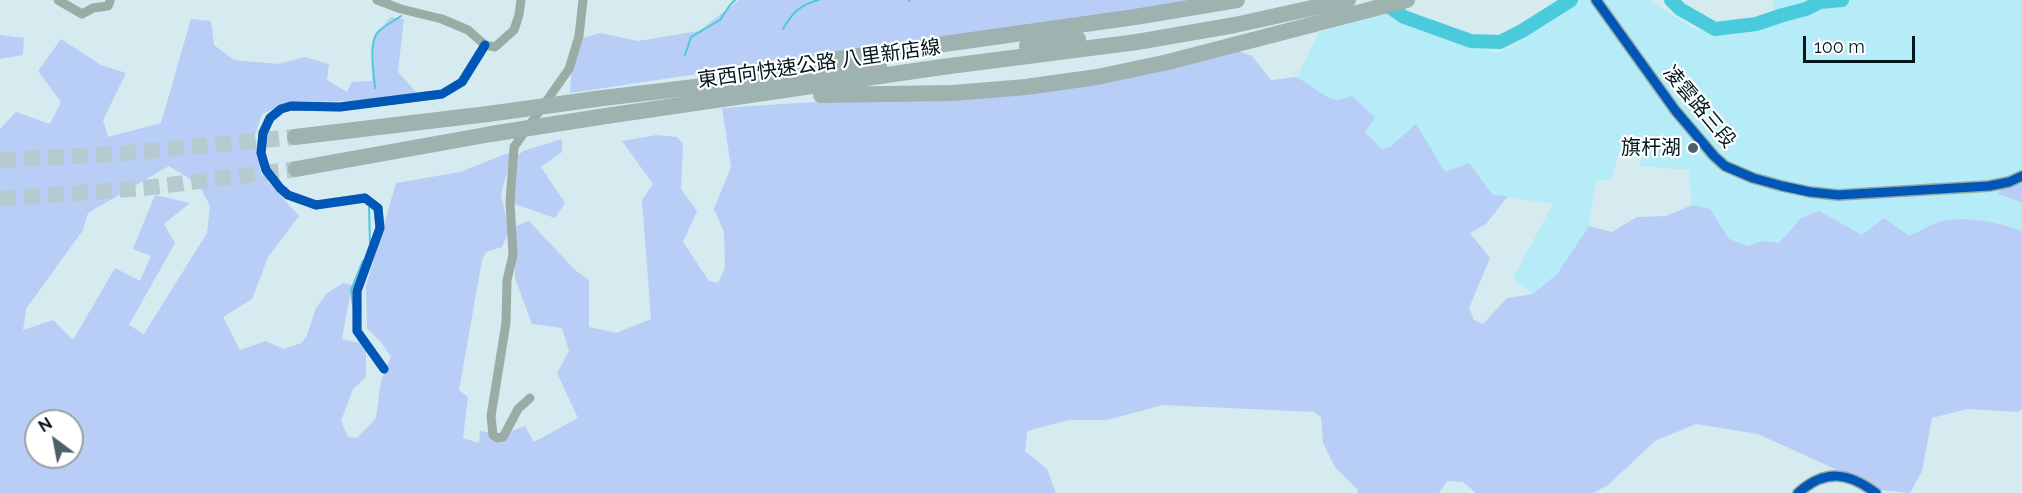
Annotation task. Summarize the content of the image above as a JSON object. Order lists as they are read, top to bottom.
{
  "streets": {
    "highway": ["東西向快速公路 八里新店線"],
    "street": ["凌雲路三段"]
  },
  "places": ["旗杆湖"],
  "scale_bar": "100 m",
  "north": "top left"
}
